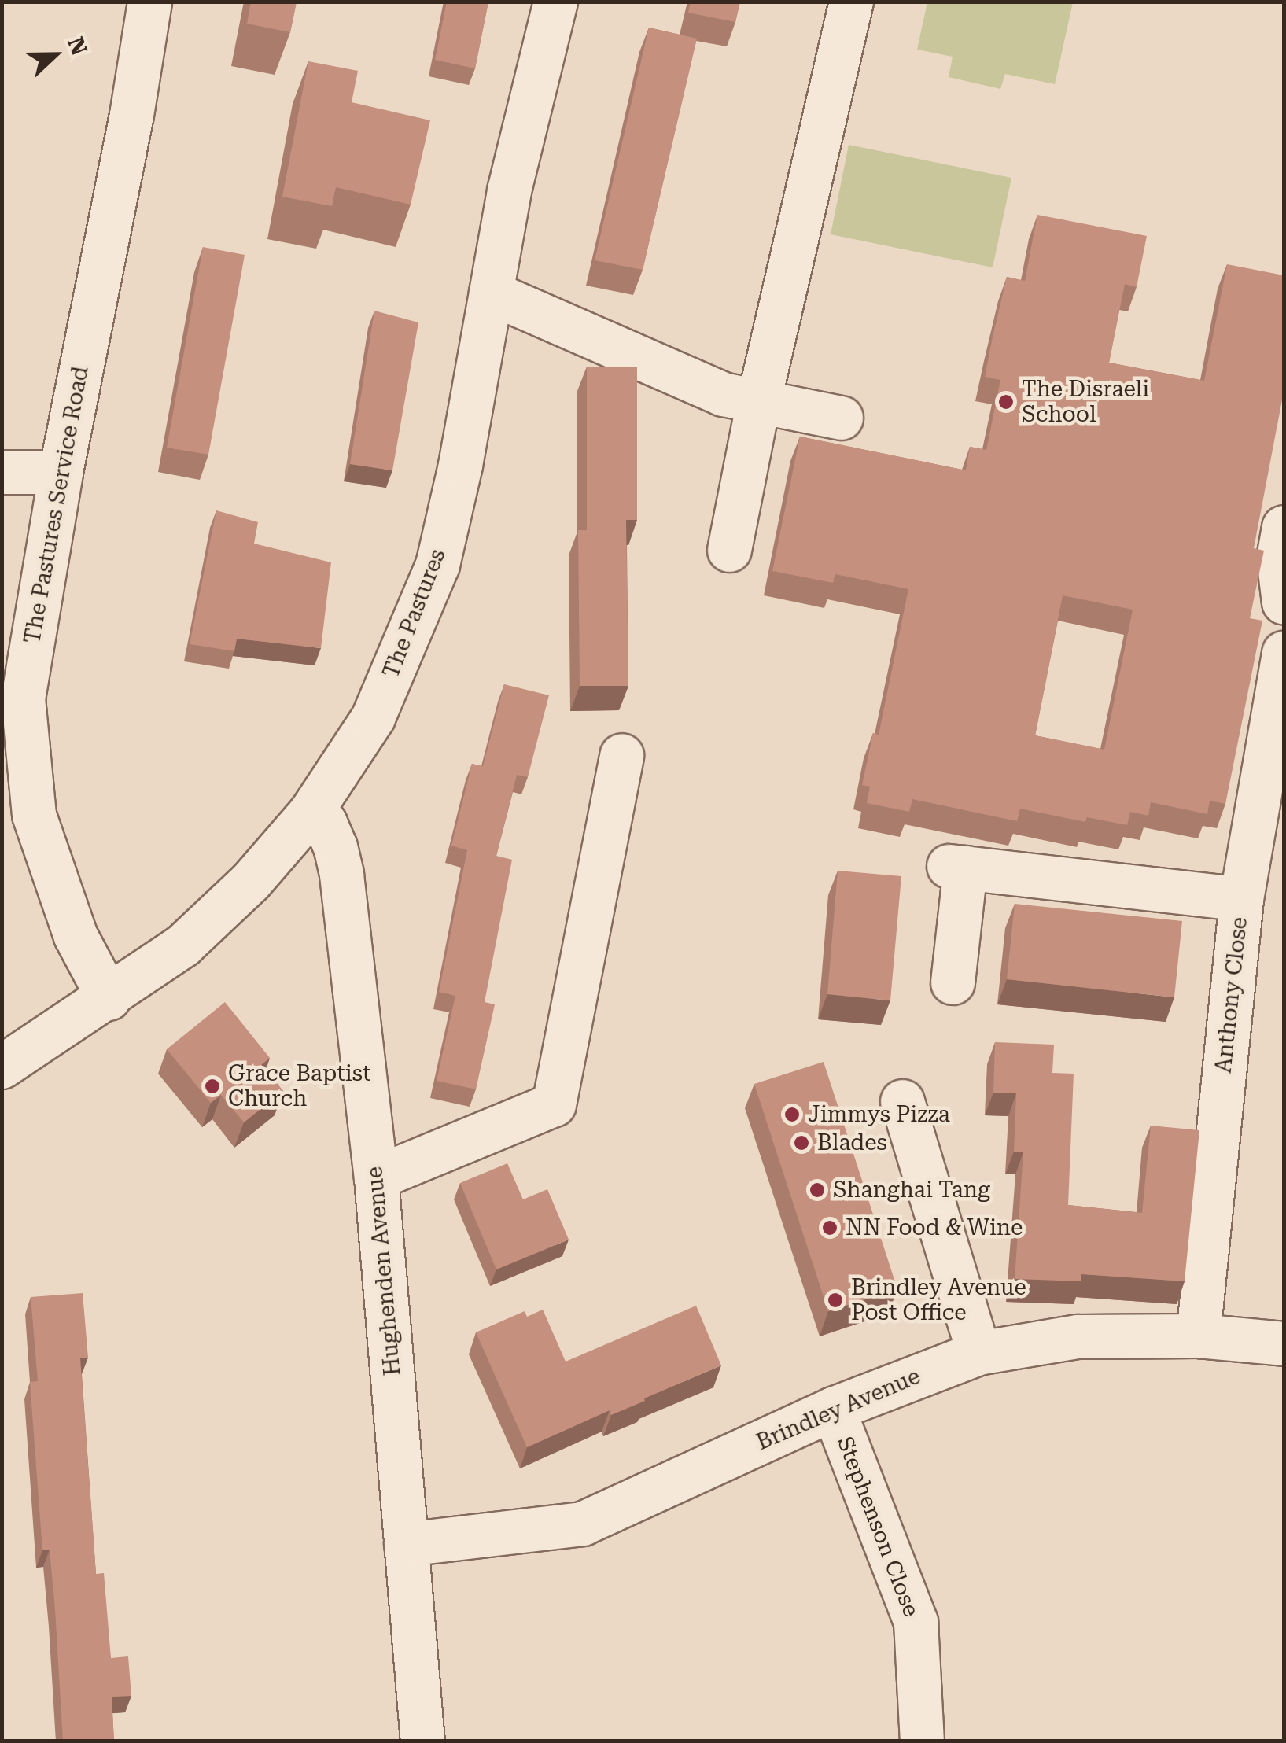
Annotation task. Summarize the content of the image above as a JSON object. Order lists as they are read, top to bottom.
{
  "streets": {
    "street": [
      "The Pastures Service Road",
      "The Pastures",
      "Anthony Close",
      "Hughenden Avenue",
      "Brindley Avenue",
      "Stephenson Close"
    ]
  },
  "crossings": [
    ["The Pastures Service Road", "The Pastures"],
    ["The Pastures", "Hughenden Avenue"],
    ["Anthony Close", "Brindley Avenue"],
    ["Hughenden Avenue", "Brindley Avenue"],
    ["Brindley Avenue", "Stephenson Close"]
  ],
  "places": [
    "The Disraeli School",
    "Grace Baptist Church",
    "Jimmys Pizza",
    "Blades",
    "Shanghai Tang",
    "NN Food & Wine",
    "Brindley Avenue Post Office"
  ],
  "north": "right"
}
